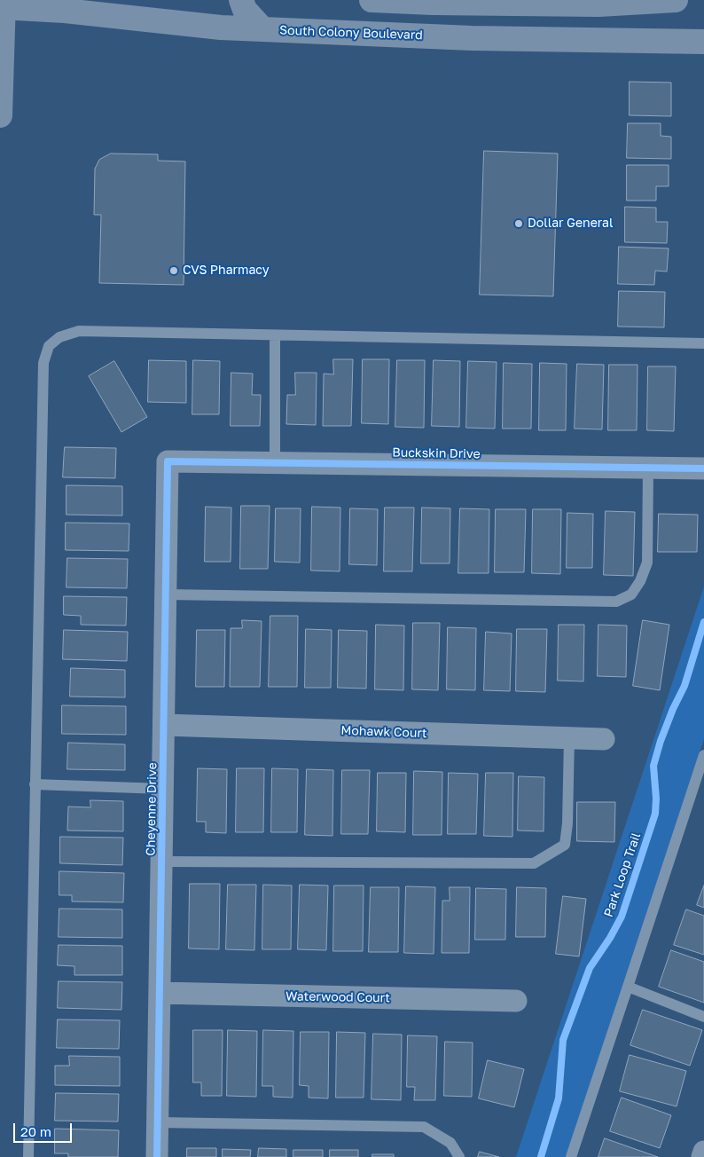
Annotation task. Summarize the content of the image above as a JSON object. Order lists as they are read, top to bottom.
{
  "streets": {
    "main road": ["South Colony Boulevard"],
    "street": [
      "Buckskin Drive",
      "Mohawk Court",
      "Cheyenne Drive",
      "Waterwood Court"
    ],
    "cycle path": ["Park Loop Trail"]
  },
  "crossings": [
    ["Buckskin Drive", "Cheyenne Drive"],
    ["Mohawk Court", "Cheyenne Drive"],
    ["Cheyenne Drive", "Waterwood Court"]
  ],
  "places": ["Dollar General", "CVS Pharmacy"],
  "scale_bar": "20 m"
}
